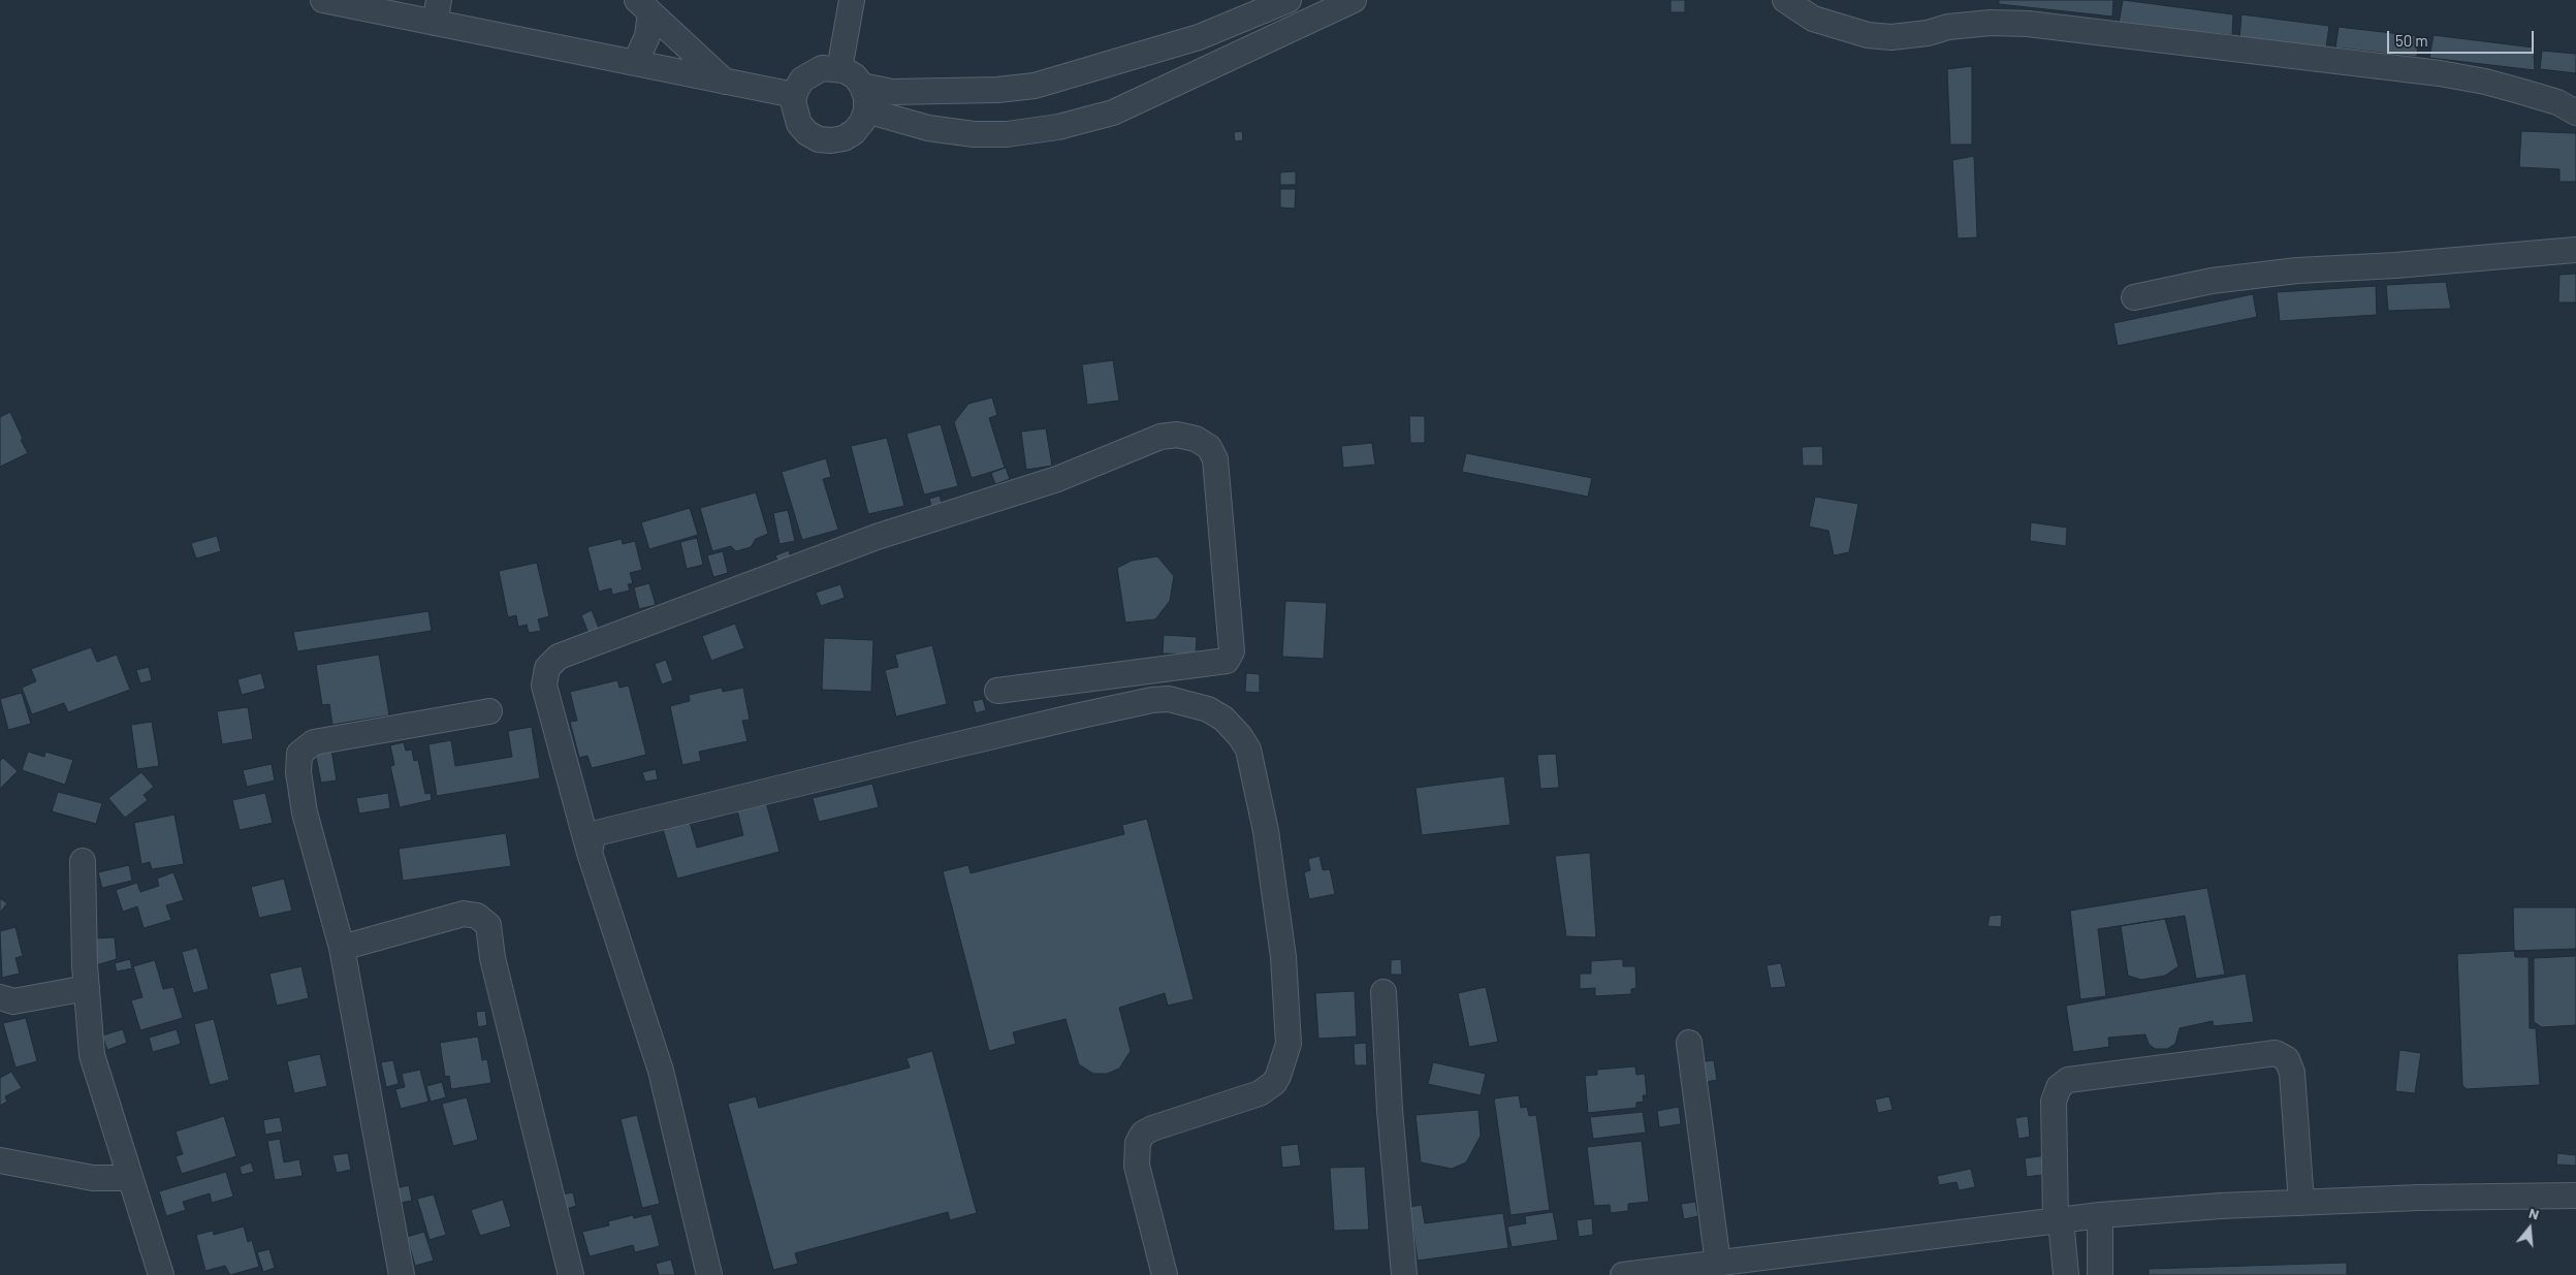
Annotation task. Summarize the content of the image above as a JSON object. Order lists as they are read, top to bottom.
{
  "scale_bar": "50 m",
  "north": "top"
}
